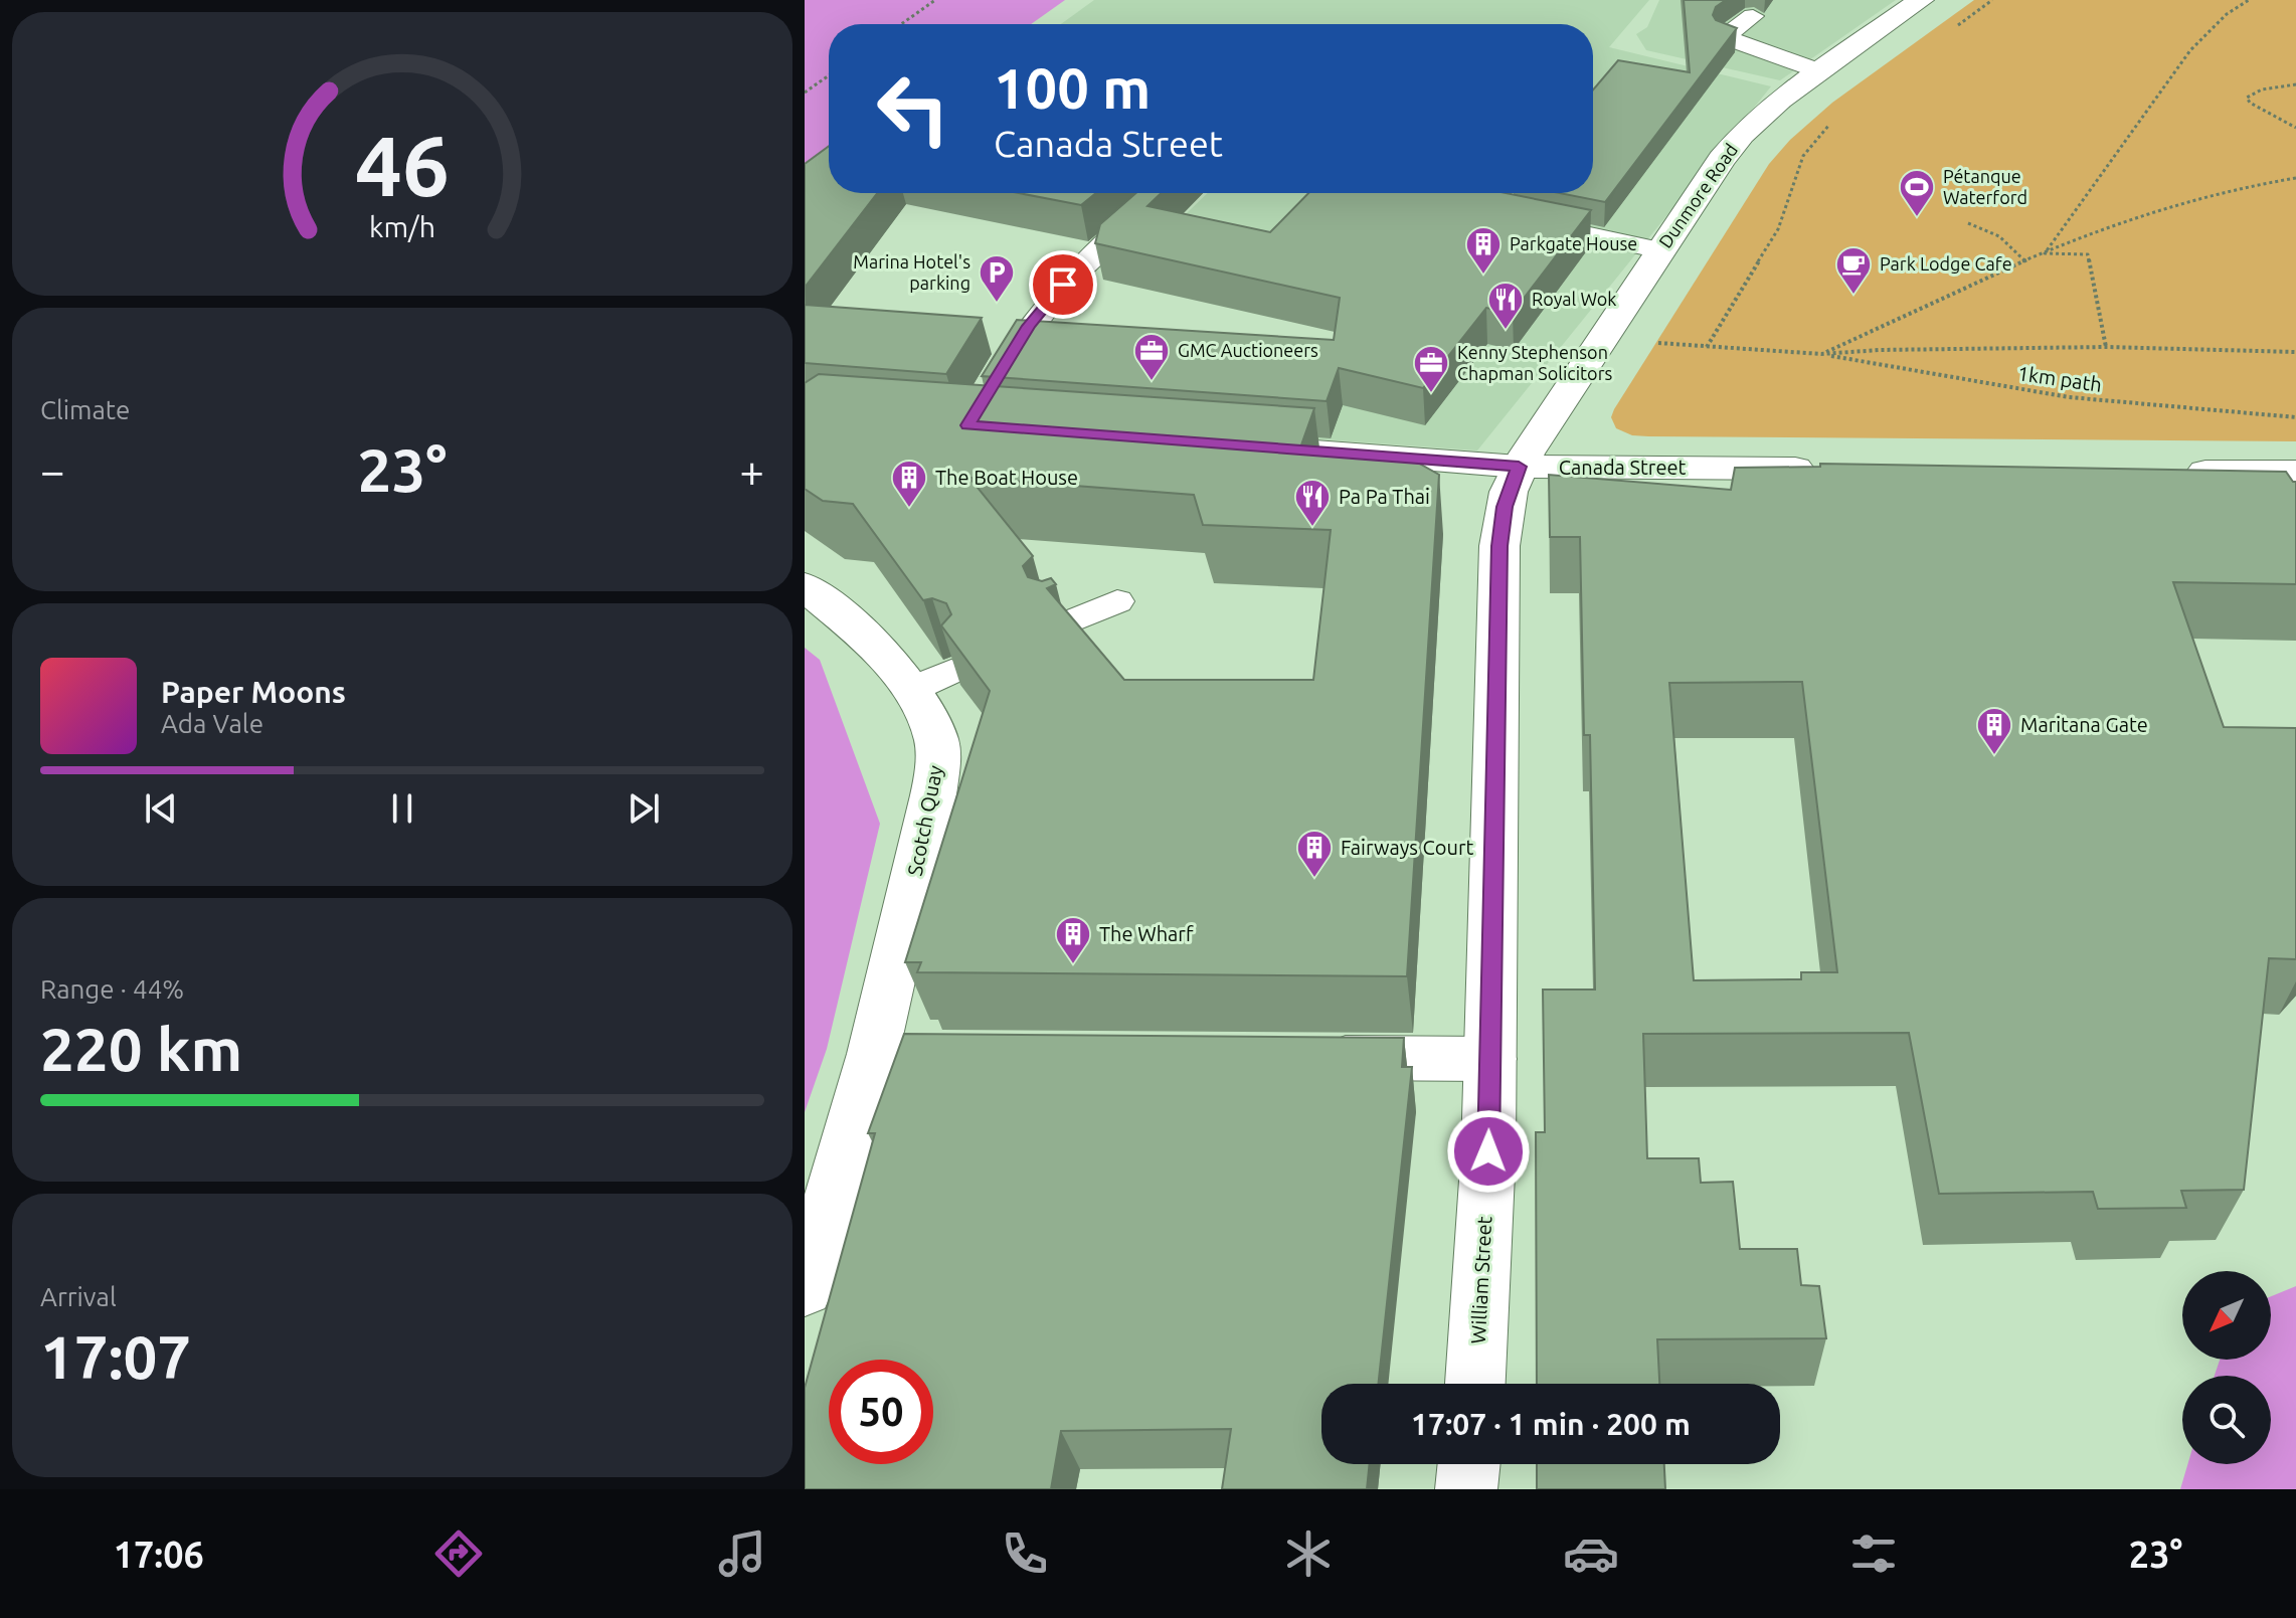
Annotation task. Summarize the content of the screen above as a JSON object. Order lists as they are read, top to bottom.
{
  "streets": {
    "main road": [
      "Dunmore Road",
      "Canada Street",
      "Scotch Quay",
      "William Street"
    ],
    "path": ["1km path"]
  },
  "crossings": [
    ["Dunmore Road", "William Street"],
    ["Canada Street", "William Street"]
  ],
  "places": {
    "sports": ["Pétanque Waterford"],
    "building": [
      "Parkgate House",
      "The Boat House",
      "Maritana Gate",
      "Fairways Court",
      "The Wharf"
    ],
    "cafe": ["Park Lodge Cafe"],
    "parking": ["Marina Hotel's parking"],
    "restaurant": ["Royal Wok", "Pa Pa Thai"],
    "office": ["GMC Auctioneers", "Kenny Stephenson Chapman Solicitors"]
  },
  "north": "bottom left",
  "page": {
    "turn": ["100 m", "Canada Street"],
    "tile": [
      "Climate",
      ["Range · 44%", "220 km"],
      ["Arrival", "17:07"]
    ],
    "heat": ["−", "23°", "+"],
    "song": ["Paper Moons", "Ada Vale"],
    "limit": "50",
    "trip": "17:07 · 1 min · 200 m",
    "tabs": ["17:06", "23°"],
    "gauge": ["46", "km/h"]
  }
}
